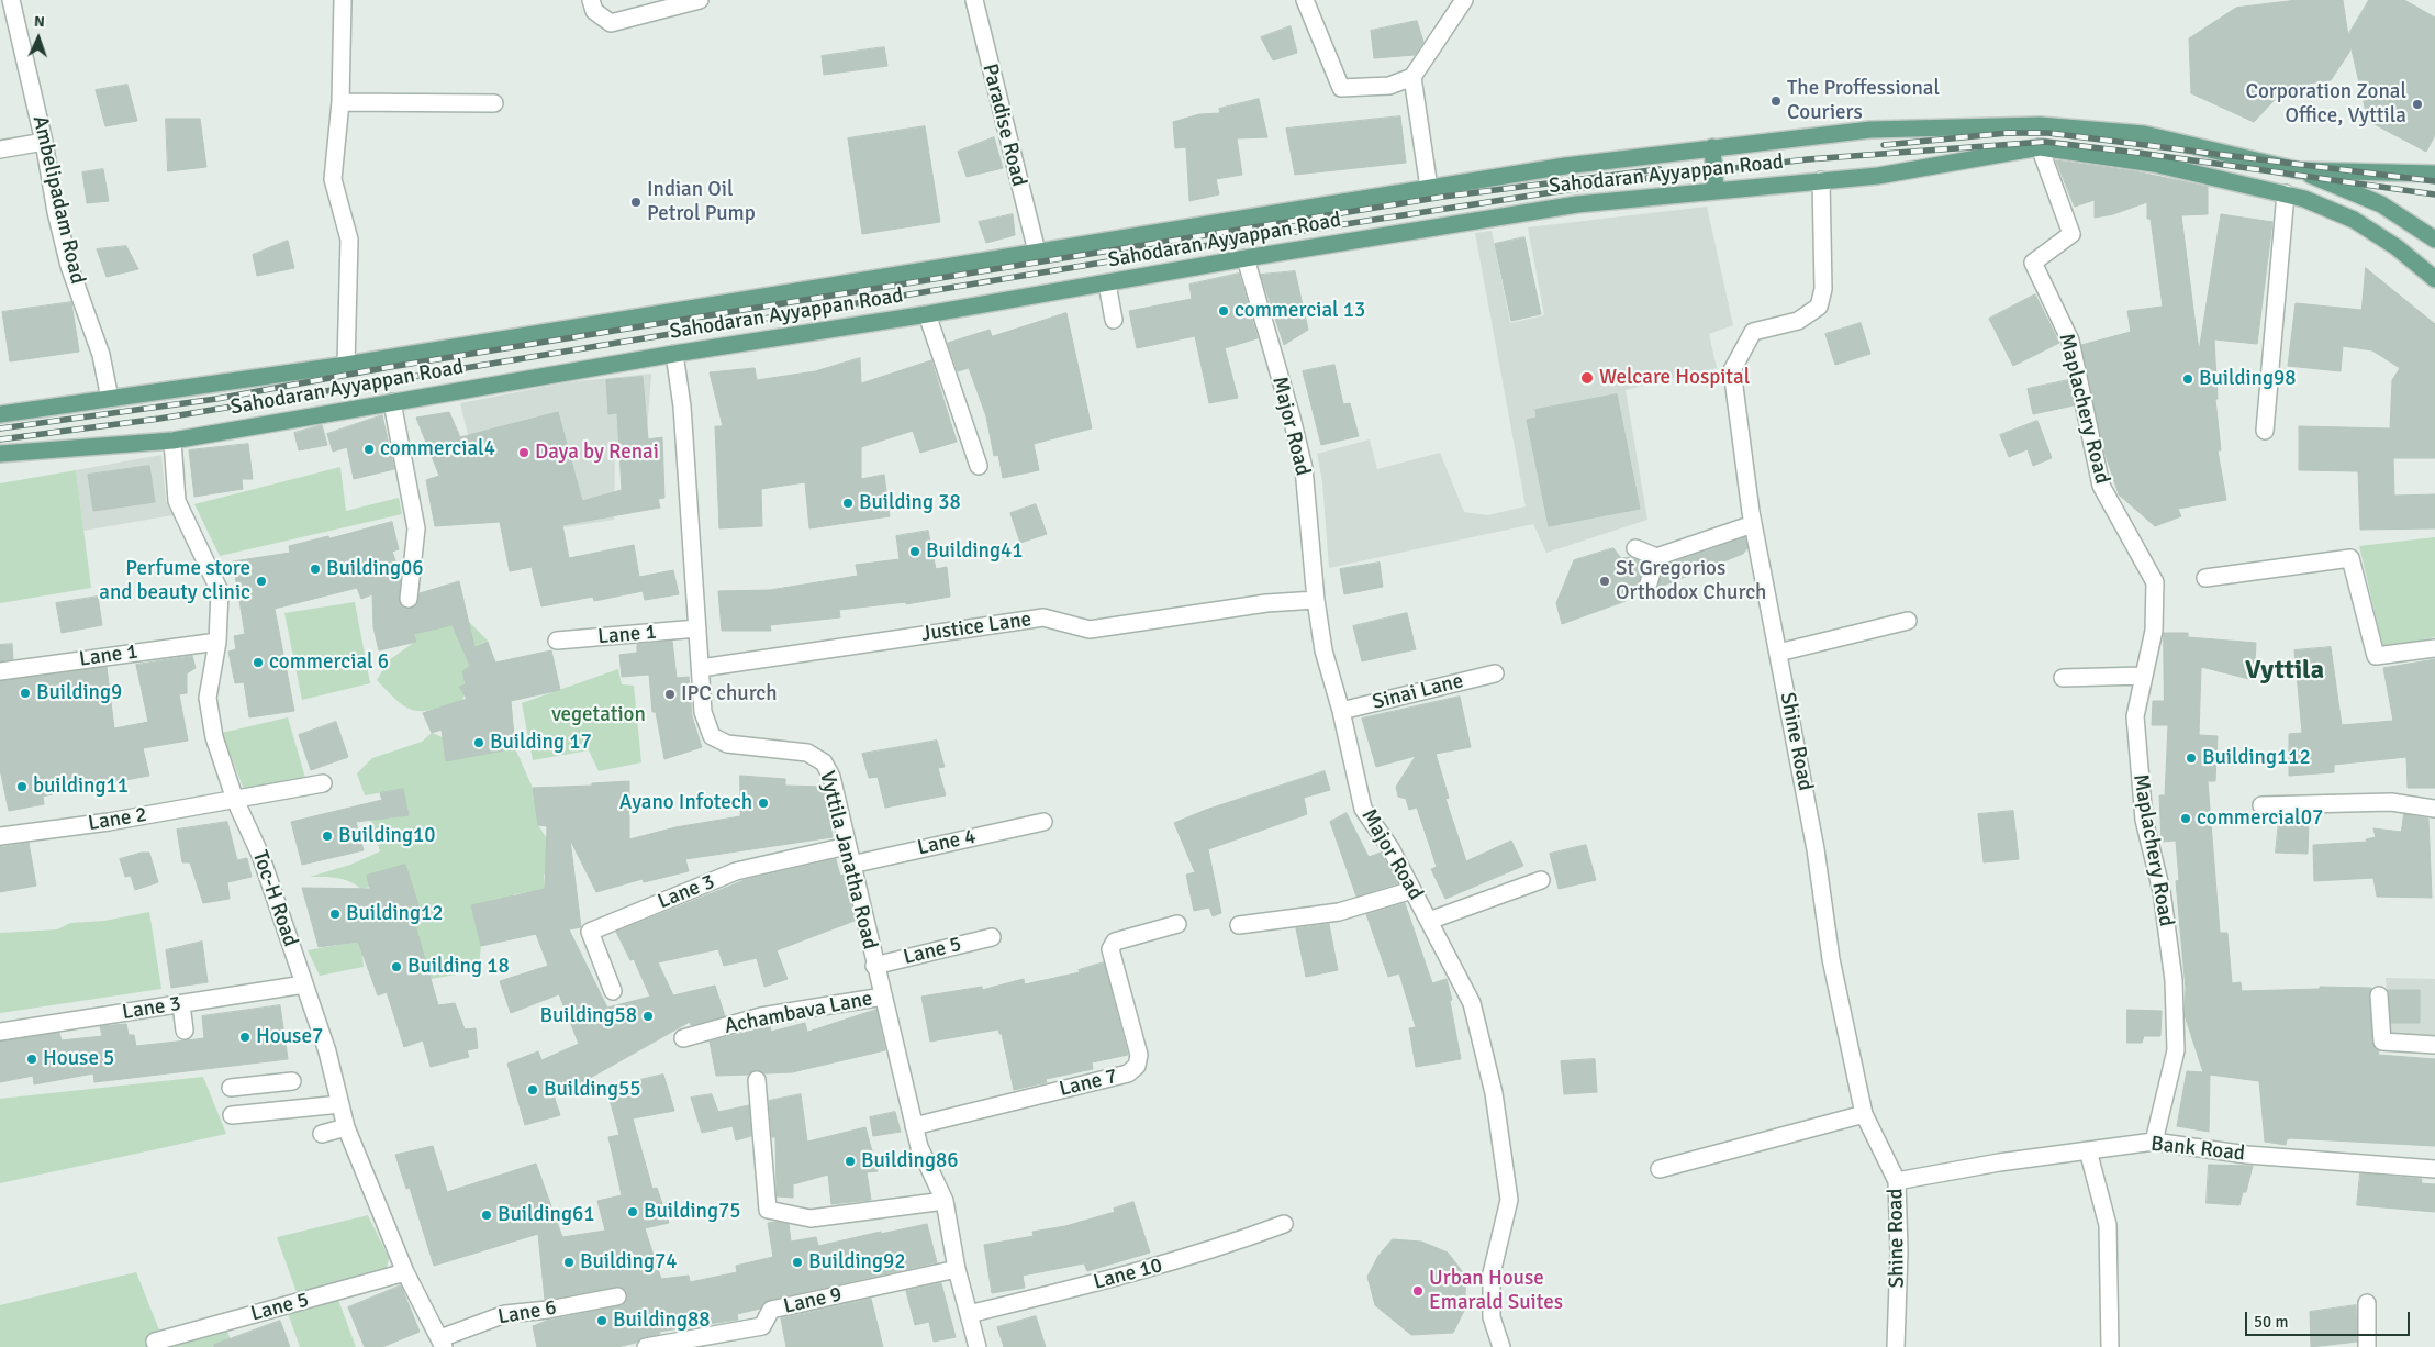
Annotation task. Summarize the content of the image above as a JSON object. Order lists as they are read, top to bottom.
{
  "streets": {
    "main road": ["Sahodaran Ayyappan Road"],
    "street": [
      "Paradise Road",
      "Ambelipadam Road",
      "Maplachery Road",
      "Major Road",
      "Justice Lane",
      "Lane 1",
      "Sinai Lane",
      "Shine Road",
      "Lane 2",
      "Lane 4",
      "Vyttila Janatha Road",
      "Lane 3",
      "Toc-H Road",
      "Lane 5",
      "Achambava Lane",
      "Lane 7",
      "Bank Road",
      "Lane 10",
      "Lane 9",
      "Lane 6"
    ]
  },
  "crossings": [
    ["Paradise Road", "Sahodaran Ayyappan Road"],
    ["Sahodaran Ayyappan Road", "Ambelipadam Road"],
    ["Sahodaran Ayyappan Road", "Maplachery Road"],
    ["Sahodaran Ayyappan Road", "Major Road"],
    ["Sahodaran Ayyappan Road", "Shine Road"],
    ["Sahodaran Ayyappan Road", "Vyttila Janatha Road"],
    ["Sahodaran Ayyappan Road", "Toc-H Road"],
    ["Maplachery Road", "Bank Road"],
    ["Major Road", "Justice Lane"],
    ["Major Road", "Sinai Lane"],
    ["Justice Lane", "Vyttila Janatha Road"],
    ["Lane 1", "Vyttila Janatha Road"],
    ["Lane 1", "Toc-H Road"],
    ["Shine Road", "Bank Road"],
    ["Lane 2", "Toc-H Road"],
    ["Lane 4", "Vyttila Janatha Road"],
    ["Vyttila Janatha Road", "Lane 3"],
    ["Vyttila Janatha Road", "Lane 5"],
    ["Vyttila Janatha Road", "Achambava Lane"],
    ["Vyttila Janatha Road", "Lane 7"],
    ["Vyttila Janatha Road", "Lane 10"],
    ["Vyttila Janatha Road", "Lane 9"],
    ["Lane 3", "Toc-H Road"],
    ["Toc-H Road", "Lane 5"],
    ["Toc-H Road", "Lane 6"]
  ],
  "districts": ["Vyttila"],
  "parks": ["vegetation"],
  "places": [
    "The Proffessional Couriers",
    "Corporation Zonal Office, Vyttila",
    "Indian Oil Petrol Pump",
    "commercial 13",
    "Welcare Hospital",
    "Building98",
    "commercial4",
    "Daya by Renai",
    "Building 38",
    "Building41",
    "Building06",
    "Perfume store and beauty clinic",
    "St Gregorios Orthodox Church",
    "commercial 6",
    "Building9",
    "IPC church",
    "Building 17",
    "Building112",
    "building11",
    "Ayano Infotech",
    "commercial07",
    "Building10",
    "Building12",
    "Building 18",
    "Building58",
    "House7",
    "House 5",
    "Building55",
    "Building86",
    "Building75",
    "Building61",
    "Building74",
    "Building92",
    "Urban House Emarald Suites",
    "Building88"
  ],
  "scale_bar": "50 m",
  "north": "top"
}
